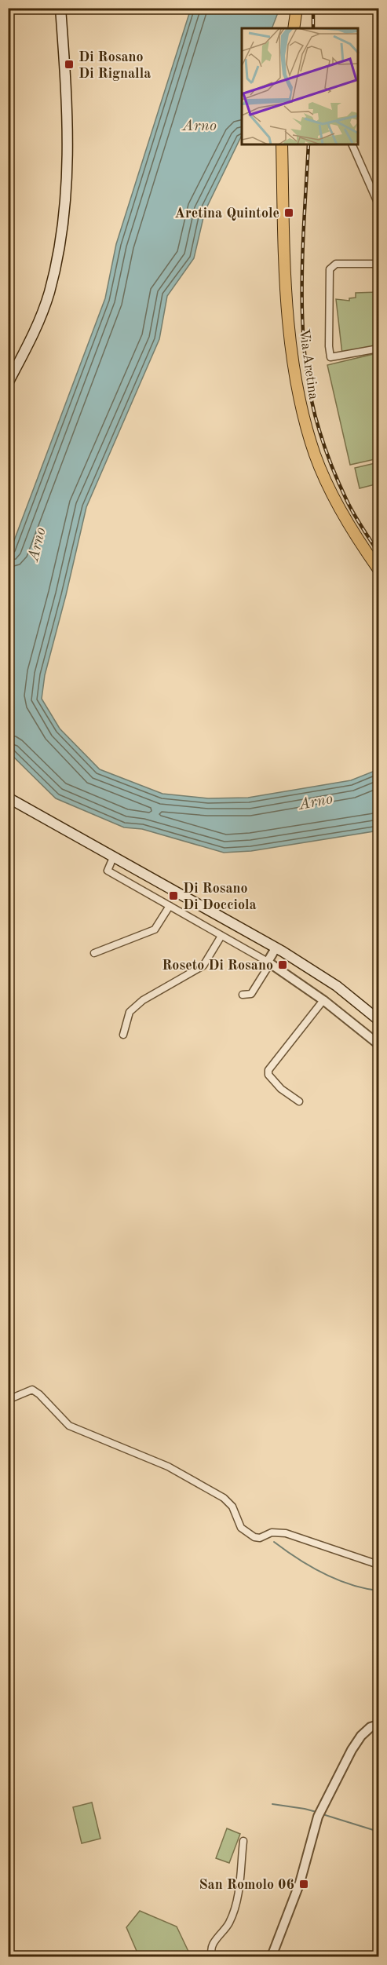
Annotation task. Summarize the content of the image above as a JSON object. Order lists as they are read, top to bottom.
{
  "streets": {
    "main road": ["Via Aretina"]
  },
  "water": ["Arno"],
  "places": {
    "transit": [
      "Di Rosano Di Rignalla",
      "Aretina Quintole",
      "Di Rosano Di Docciola",
      "Roseto Di Rosano",
      "San Romolo 06"
    ]
  }
}
